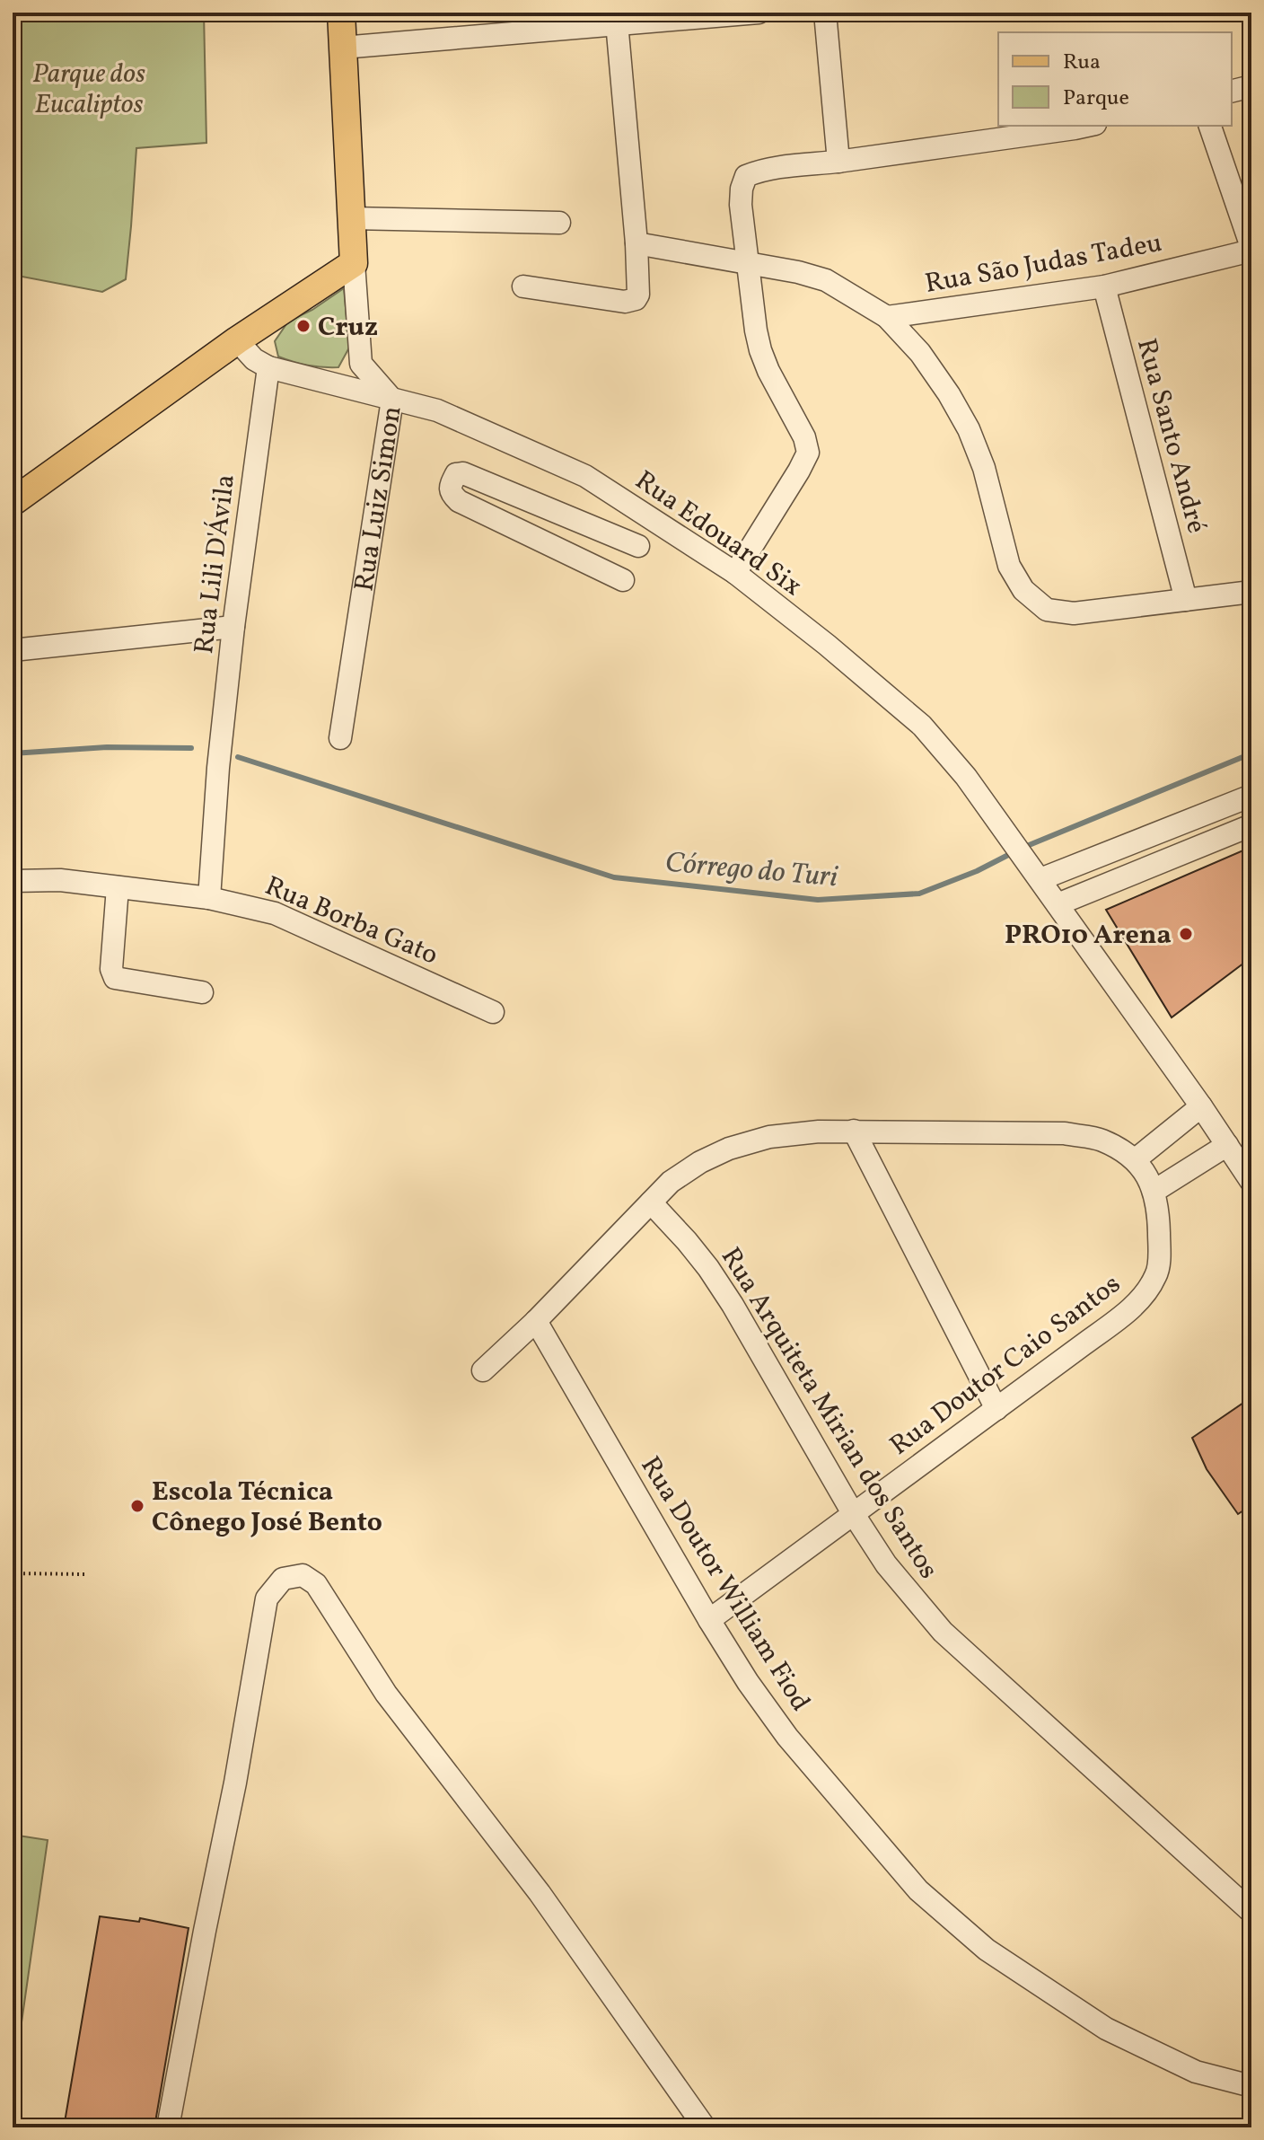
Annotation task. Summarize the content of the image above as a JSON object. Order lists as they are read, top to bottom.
{
  "streets": {
    "street": [
      "Rua São Judas Tadeu",
      "Rua Santo André",
      "Rua Luiz Simon",
      "Rua Edouard Six",
      "Rua Lili D'Ávila",
      "Rua Borba Gato",
      "Rua Doutor Caio Santos",
      "Rua Arquiteta Mirian dos Santos",
      "Rua Doutor William Fiod"
    ]
  },
  "crossings": [
    ["Rua São Judas Tadeu", "Rua Santo André"],
    ["Rua Luiz Simon", "Rua Edouard Six"],
    ["Rua Edouard Six", "Rua Lili D'Ávila"],
    ["Rua Lili D'Ávila", "Rua Borba Gato"],
    ["Rua Doutor Caio Santos", "Rua Arquiteta Mirian dos Santos"],
    ["Rua Doutor Caio Santos", "Rua Doutor William Fiod"]
  ],
  "water": ["Córrego do Turi"],
  "parks": ["Parque dos Eucaliptos"],
  "places": ["Cruz", "PRO10 Arena", "Escola Técnica Cônego José Bento"],
  "legend": ["Rua", "Parque"]
}
